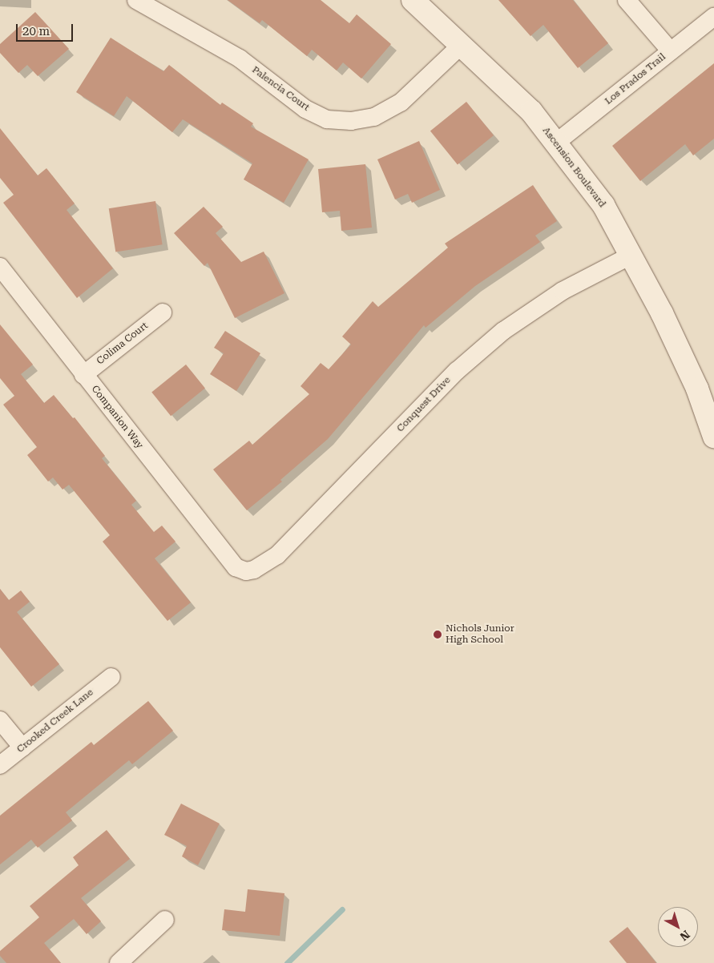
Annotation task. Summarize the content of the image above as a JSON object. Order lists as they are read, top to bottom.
{
  "streets": {
    "street": [
      "Los Prados Trail",
      "Palencia Court",
      "Ascension Boulevard",
      "Colima Court",
      "Conquest Drive",
      "Companion Way",
      "Crooked Creek Lane"
    ]
  },
  "crossings": [
    ["Los Prados Trail", "Ascension Boulevard"],
    ["Palencia Court", "Ascension Boulevard"],
    ["Ascension Boulevard", "Conquest Drive"],
    ["Colima Court", "Companion Way"],
    ["Conquest Drive", "Companion Way"]
  ],
  "places": ["Nichols Junior High School"],
  "scale_bar": "20 m",
  "north": "bottom right"
}
